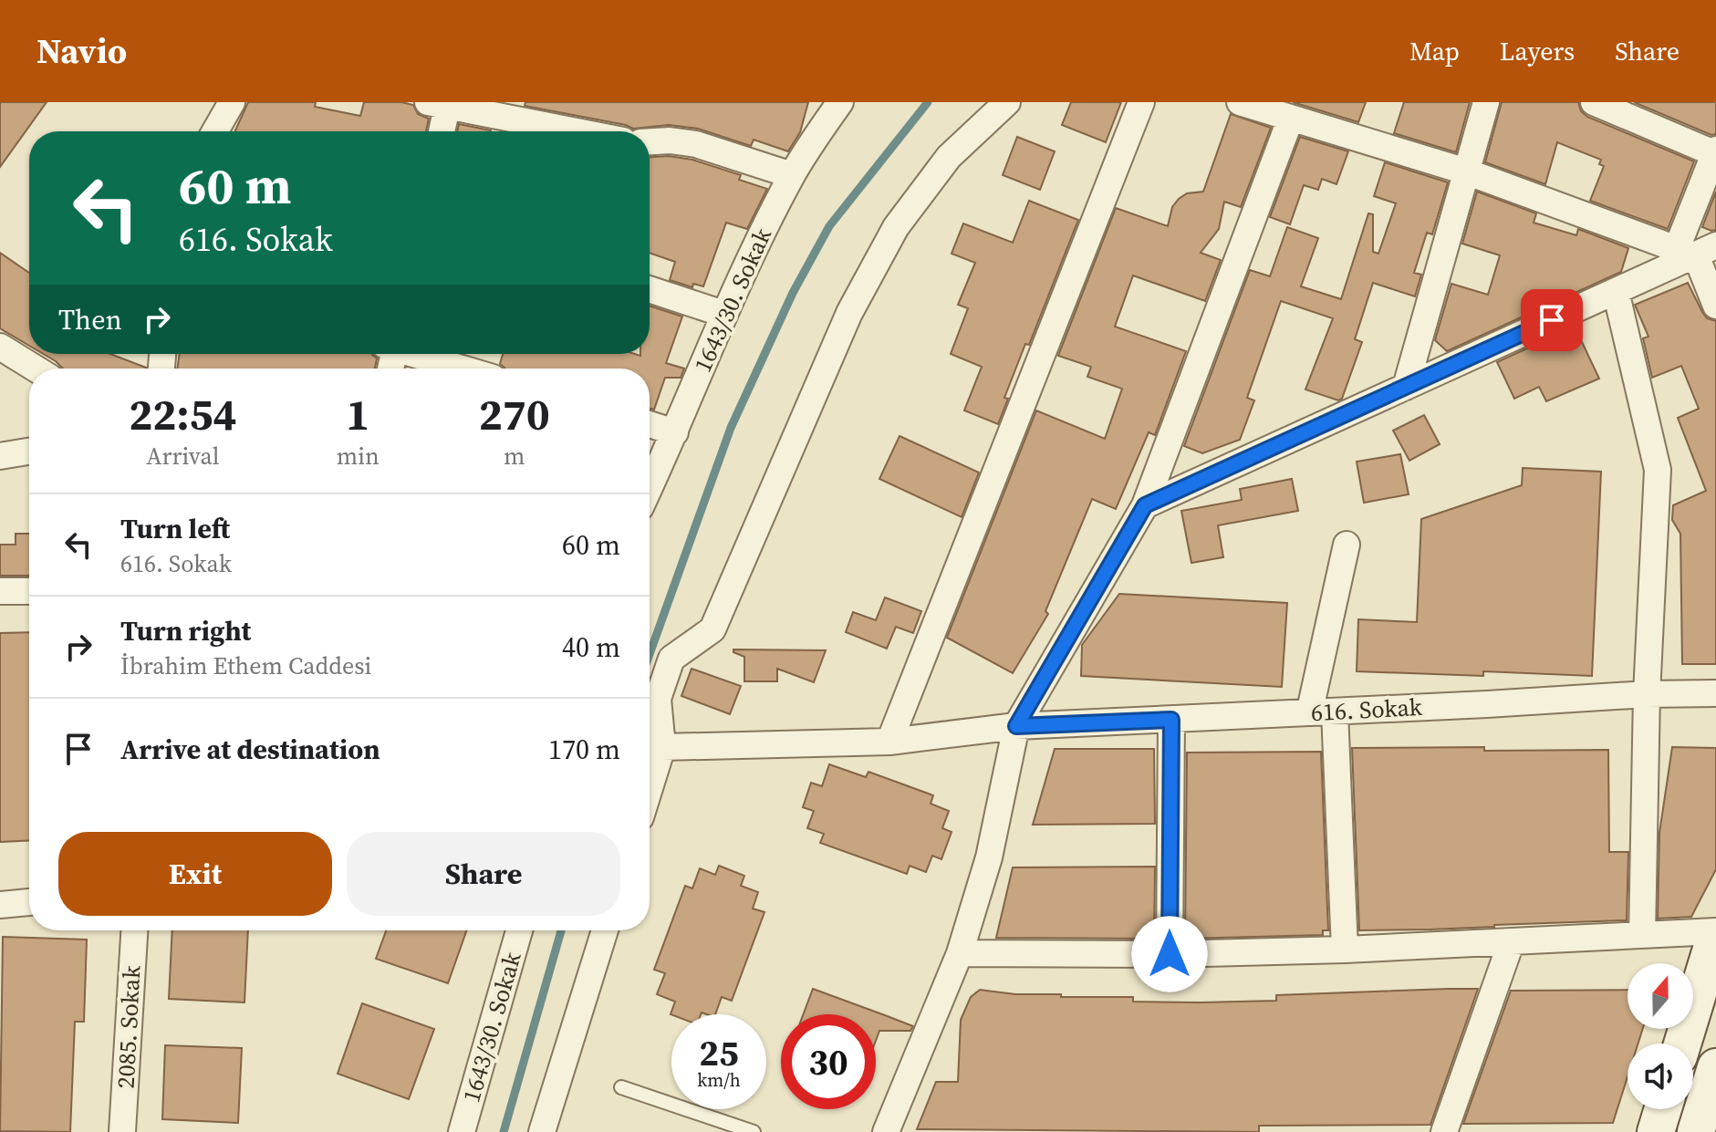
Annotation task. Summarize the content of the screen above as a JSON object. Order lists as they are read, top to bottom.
{
  "streets": {
    "street": ["1643/30. Sokak", "616. Sokak", "2085. Sokak"]
  },
  "north": "top",
  "page": {
    "header": "Navio",
    "nav": ["Map", "Layers", "Share"],
    "turn": ["60 m", "616. Sokak"],
    "then": "Then",
    "eta": [
      "22:54",
      "Arrival",
      "1",
      "min",
      "270",
      "m"
    ],
    "list": [
      {
        "name": "Turn left",
        "note": "616. Sokak",
        "value": "60 m"
      },
      {
        "name": "Turn right",
        "note": "İbrahim Ethem Caddesi",
        "value": "40 m"
      },
      {
        "name": "Arrive at destination",
        "value": "170 m"
      }
    ],
    "buttons": ["Exit", "Share"],
    "speed": "25 km/h",
    "limit": "30"
  }
}
